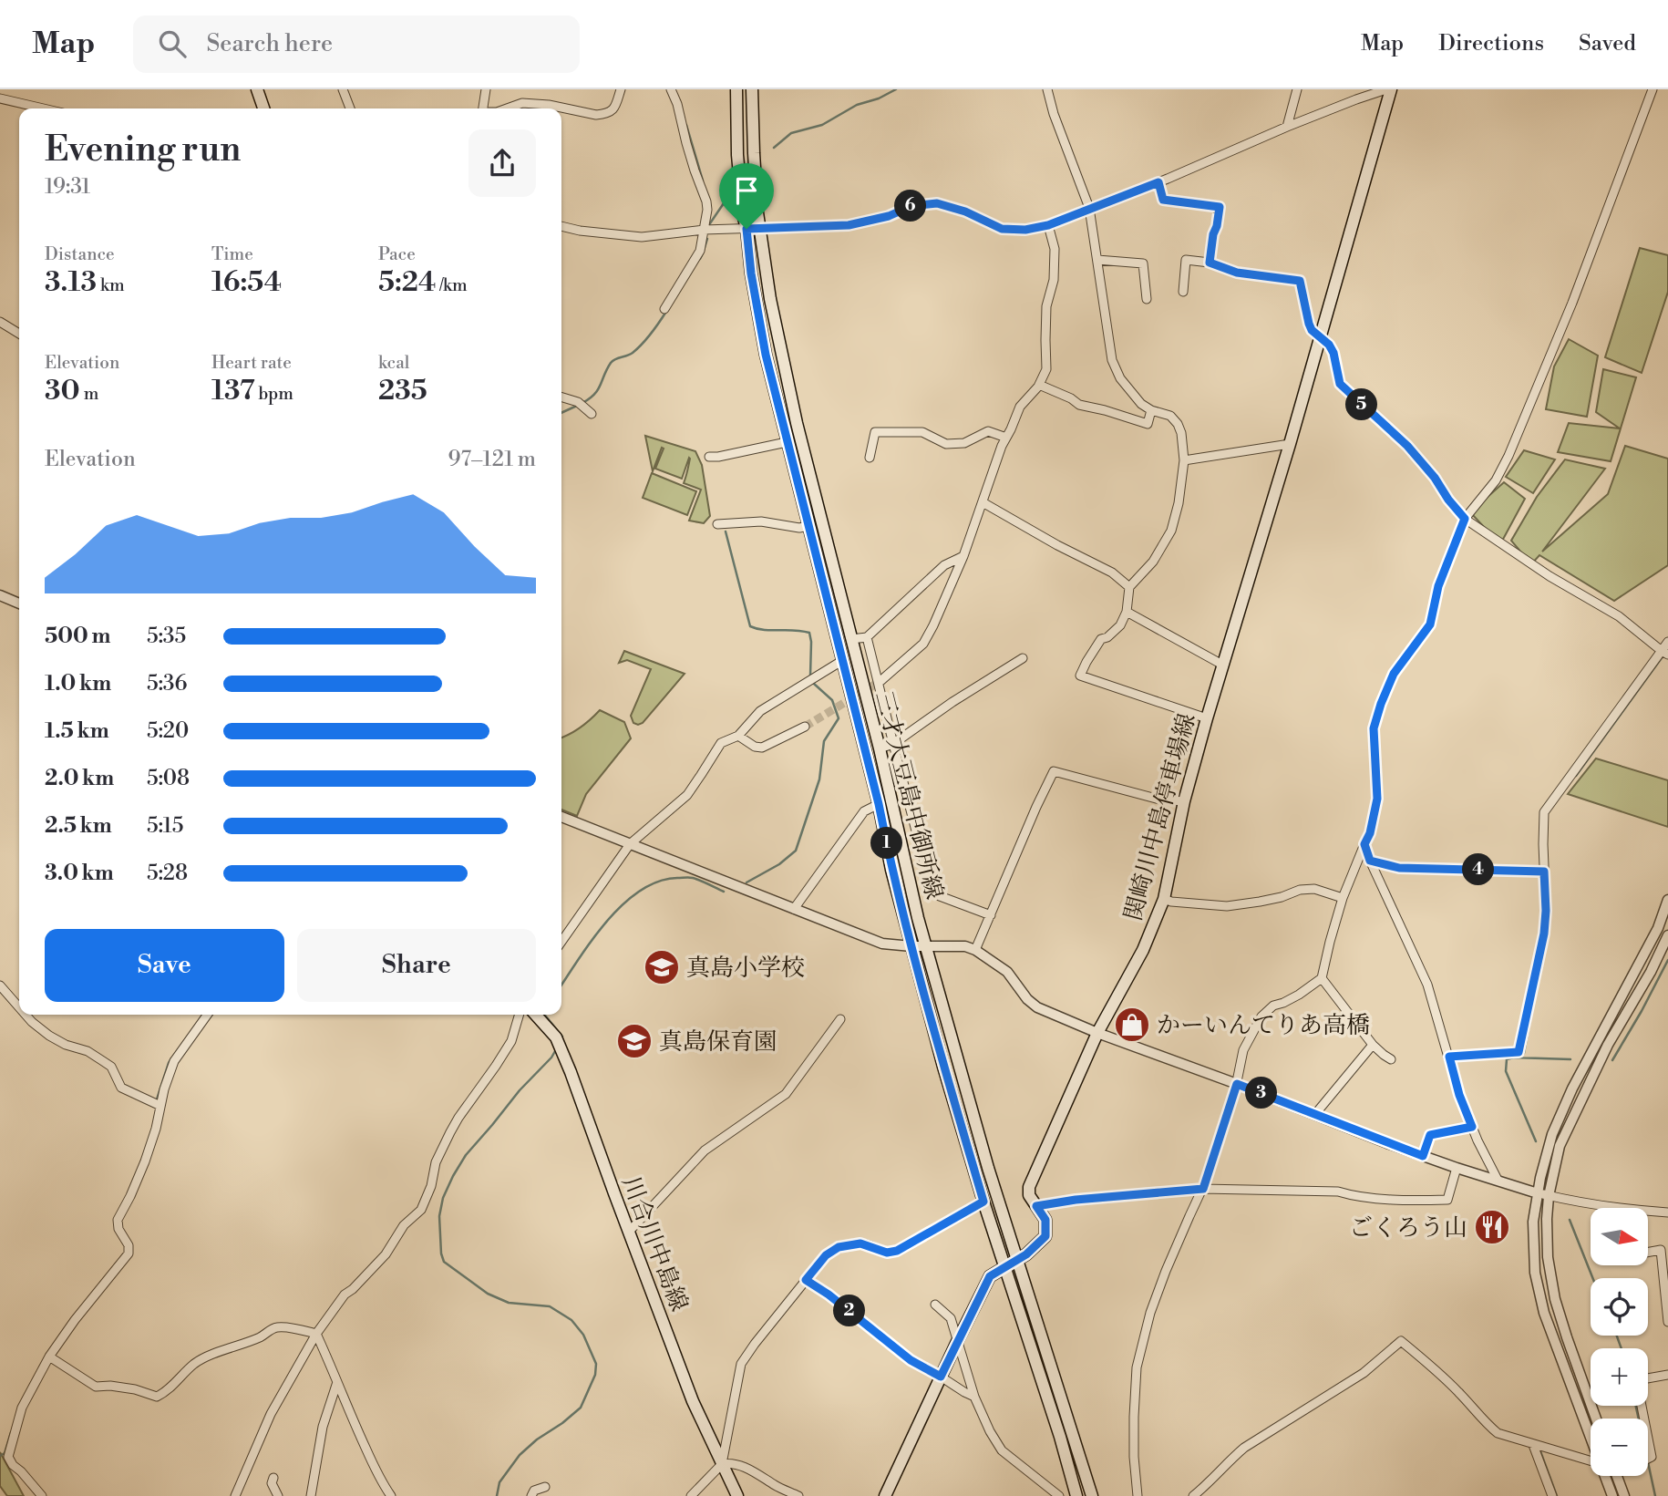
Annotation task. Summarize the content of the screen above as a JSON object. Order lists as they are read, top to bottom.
{
  "streets": {
    "main road": ["三才大豆島中御所線", "関崎川中島停車場線", "川合川中島線"]
  },
  "crossings": [
    ["三才大豆島中御所線", "関崎川中島停車場線"]
  ],
  "places": {
    "school or university": ["真島小学校", "真島保育園"],
    "shop": ["かーいんてりあ高橋"],
    "restaurant": ["ごくろう山"]
  },
  "north": "right",
  "page": {
    "header": "Map",
    "search": "Search here",
    "nav": ["Map", "Directions", "Saved"],
    "heading": ["Evening run", "19:31"],
    "pins": [
      "6",
      "5",
      "1",
      "4",
      "3",
      "2"
    ],
    "stats": [
      ["Distance", "3.13 km"],
      ["Time", "16:54"],
      ["Pace", "5:24 /km"],
      ["Elevation", "30 m"],
      ["Heart rate", "137 bpm"],
      ["kcal", "235"]
    ],
    "chart": ["Elevation", "97–121 m"],
    "list": [
      {
        "name": "500 m",
        "note": "5:35"
      },
      {
        "name": "1.0 km",
        "note": "5:36"
      },
      {
        "name": "1.5 km",
        "note": "5:20"
      },
      {
        "name": "2.0 km",
        "note": "5:08"
      },
      {
        "name": "2.5 km",
        "note": "5:15"
      },
      {
        "name": "3.0 km",
        "note": "5:28"
      }
    ],
    "buttons": ["Save", "Share"],
    "map_buttons": ["+", "−"]
  }
}
